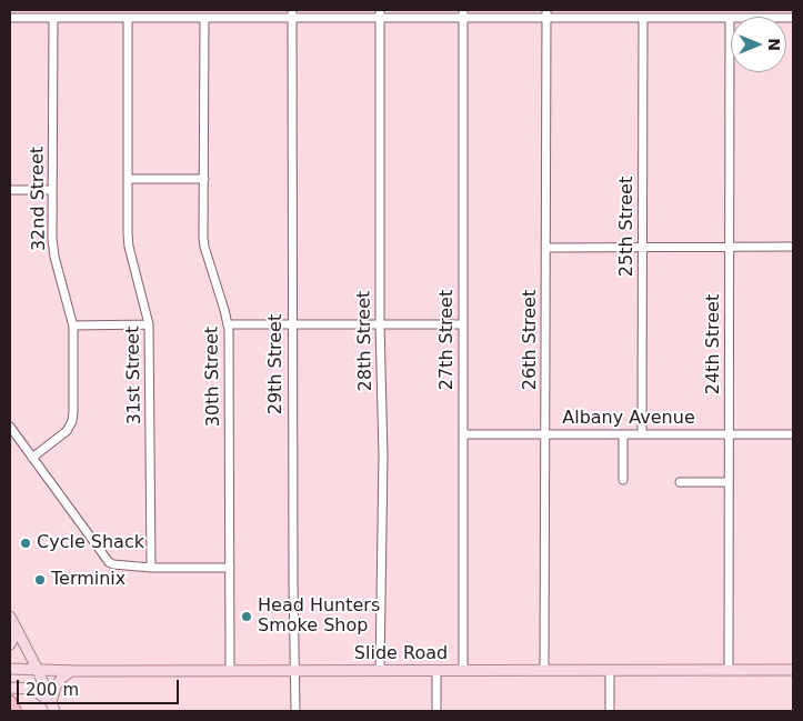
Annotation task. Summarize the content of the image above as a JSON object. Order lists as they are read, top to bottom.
{
  "streets": {
    "main road": ["Slide Road"],
    "street": [
      "32nd Street",
      "25th Street",
      "27th Street",
      "26th Street",
      "28th Street",
      "24th Street",
      "29th Street",
      "31st Street",
      "30th Street",
      "Albany Avenue"
    ]
  },
  "crossings": [
    ["25th Street", "Albany Avenue"],
    ["27th Street", "Albany Avenue"],
    ["27th Street", "Slide Road"],
    ["26th Street", "Albany Avenue"],
    ["26th Street", "Slide Road"],
    ["28th Street", "Slide Road"],
    ["24th Street", "Albany Avenue"],
    ["24th Street", "Slide Road"],
    ["29th Street", "Slide Road"],
    ["30th Street", "Slide Road"]
  ],
  "places": ["Cycle Shack", "Terminix", "Head Hunters Smoke Shop"],
  "scale_bar": "200 m",
  "north": "right"
}
